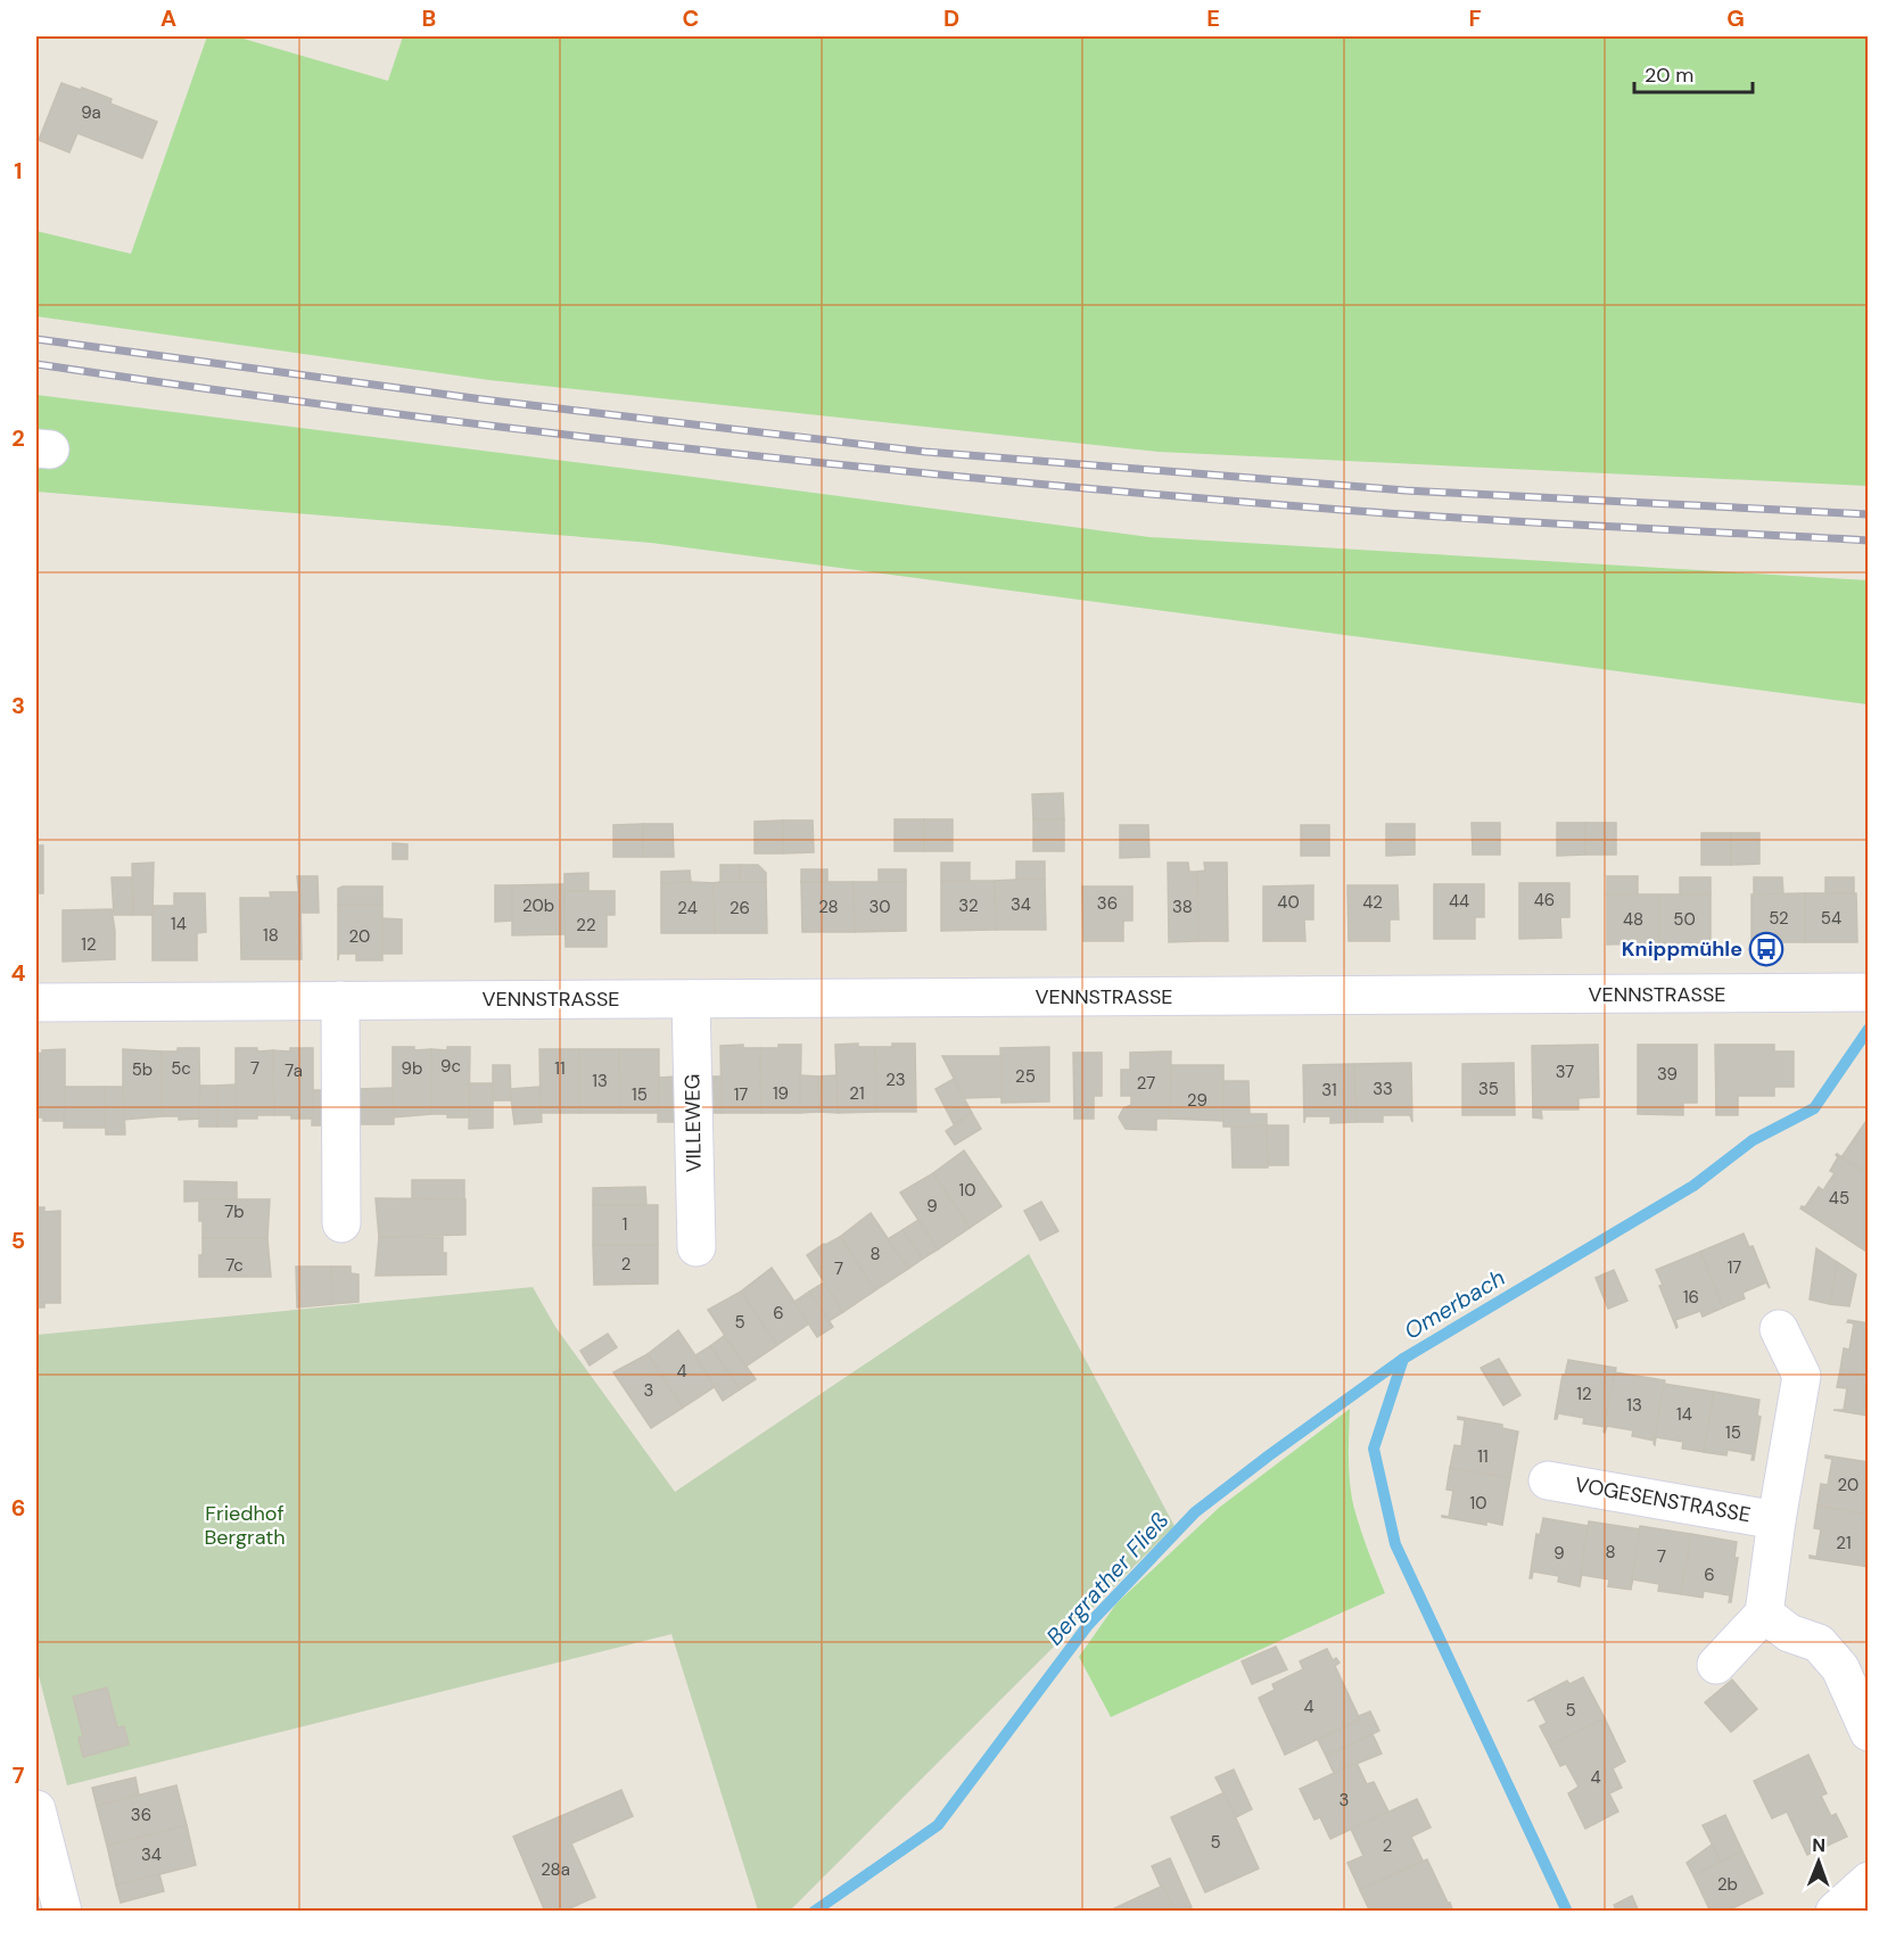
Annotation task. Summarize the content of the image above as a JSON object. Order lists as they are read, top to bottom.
{
  "streets": {
    "street": ["VENNSTRASSE", "VILLEWEG", "VOGESENSTRASSE"]
  },
  "crossings": [
    ["VENNSTRASSE", "VILLEWEG"]
  ],
  "water": ["Omerbach", "Bergrather Fließ"],
  "parks": ["Friedhof Bergrath"],
  "places": {
    "bus stop": ["Knippmühle"]
  },
  "house_numbers": [
    "9a",
    "46",
    "44",
    "40",
    "42",
    "36",
    "34",
    "20b",
    "32",
    "28",
    "30",
    "38",
    "24",
    "26",
    "52",
    "54",
    "48",
    "50",
    "14",
    "22",
    "18",
    "20",
    "12",
    "9c",
    "5c",
    "7",
    "9b",
    "11",
    "5b",
    "7a",
    "37",
    "39",
    "25",
    "23",
    "13",
    "27",
    "33",
    "35",
    "31",
    "19",
    "21",
    "15",
    "17",
    "29",
    "10",
    "45",
    "9",
    "7b",
    "1",
    "8",
    "2",
    "7c",
    "17",
    "7",
    "16",
    "6",
    "5",
    "4",
    "3",
    "12",
    "13",
    "14",
    "15",
    "11",
    "20",
    "10",
    "21",
    "8",
    "9",
    "7",
    "6",
    "4",
    "5",
    "4",
    "3",
    "36",
    "5",
    "2",
    "34",
    "28a",
    "2b"
  ],
  "scale_bar": "20 m",
  "north": "top",
  "grid": {
    "columns": [
      "A",
      "B",
      "C",
      "D",
      "E",
      "F",
      "G"
    ],
    "rows": [
      "1",
      "2",
      "3",
      "4",
      "5",
      "6",
      "7"
    ]
  }
}
